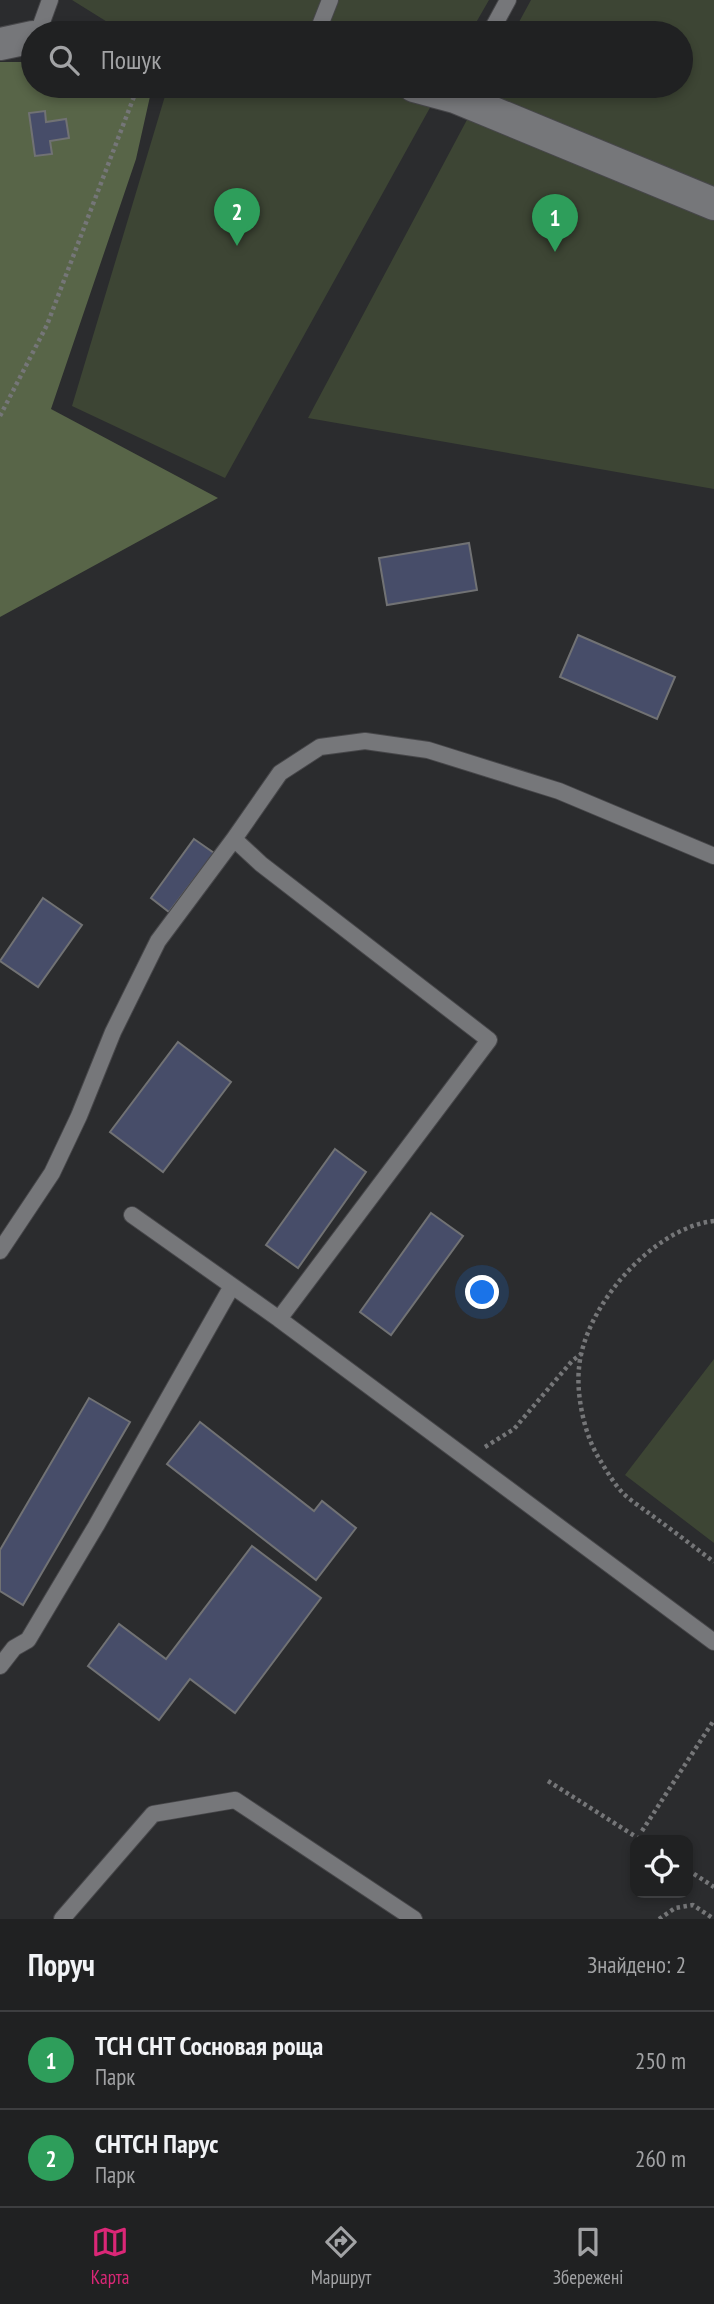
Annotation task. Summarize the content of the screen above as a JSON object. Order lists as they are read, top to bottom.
{
  "page": {
    "search": "Пошук",
    "pins": ["2", "1"],
    "heading": ["Поруч", "Знайдено: 2"],
    "list": [
      {
        "mark": "1",
        "name": "ТСН СНТ Сосновая роща",
        "note": "Парк",
        "value": "250 m"
      },
      {
        "mark": "2",
        "name": "СНТСН Парус",
        "note": "Парк",
        "value": "260 m"
      }
    ],
    "nav": ["Карта", "Маршрут", "Збережені"]
  }
}
